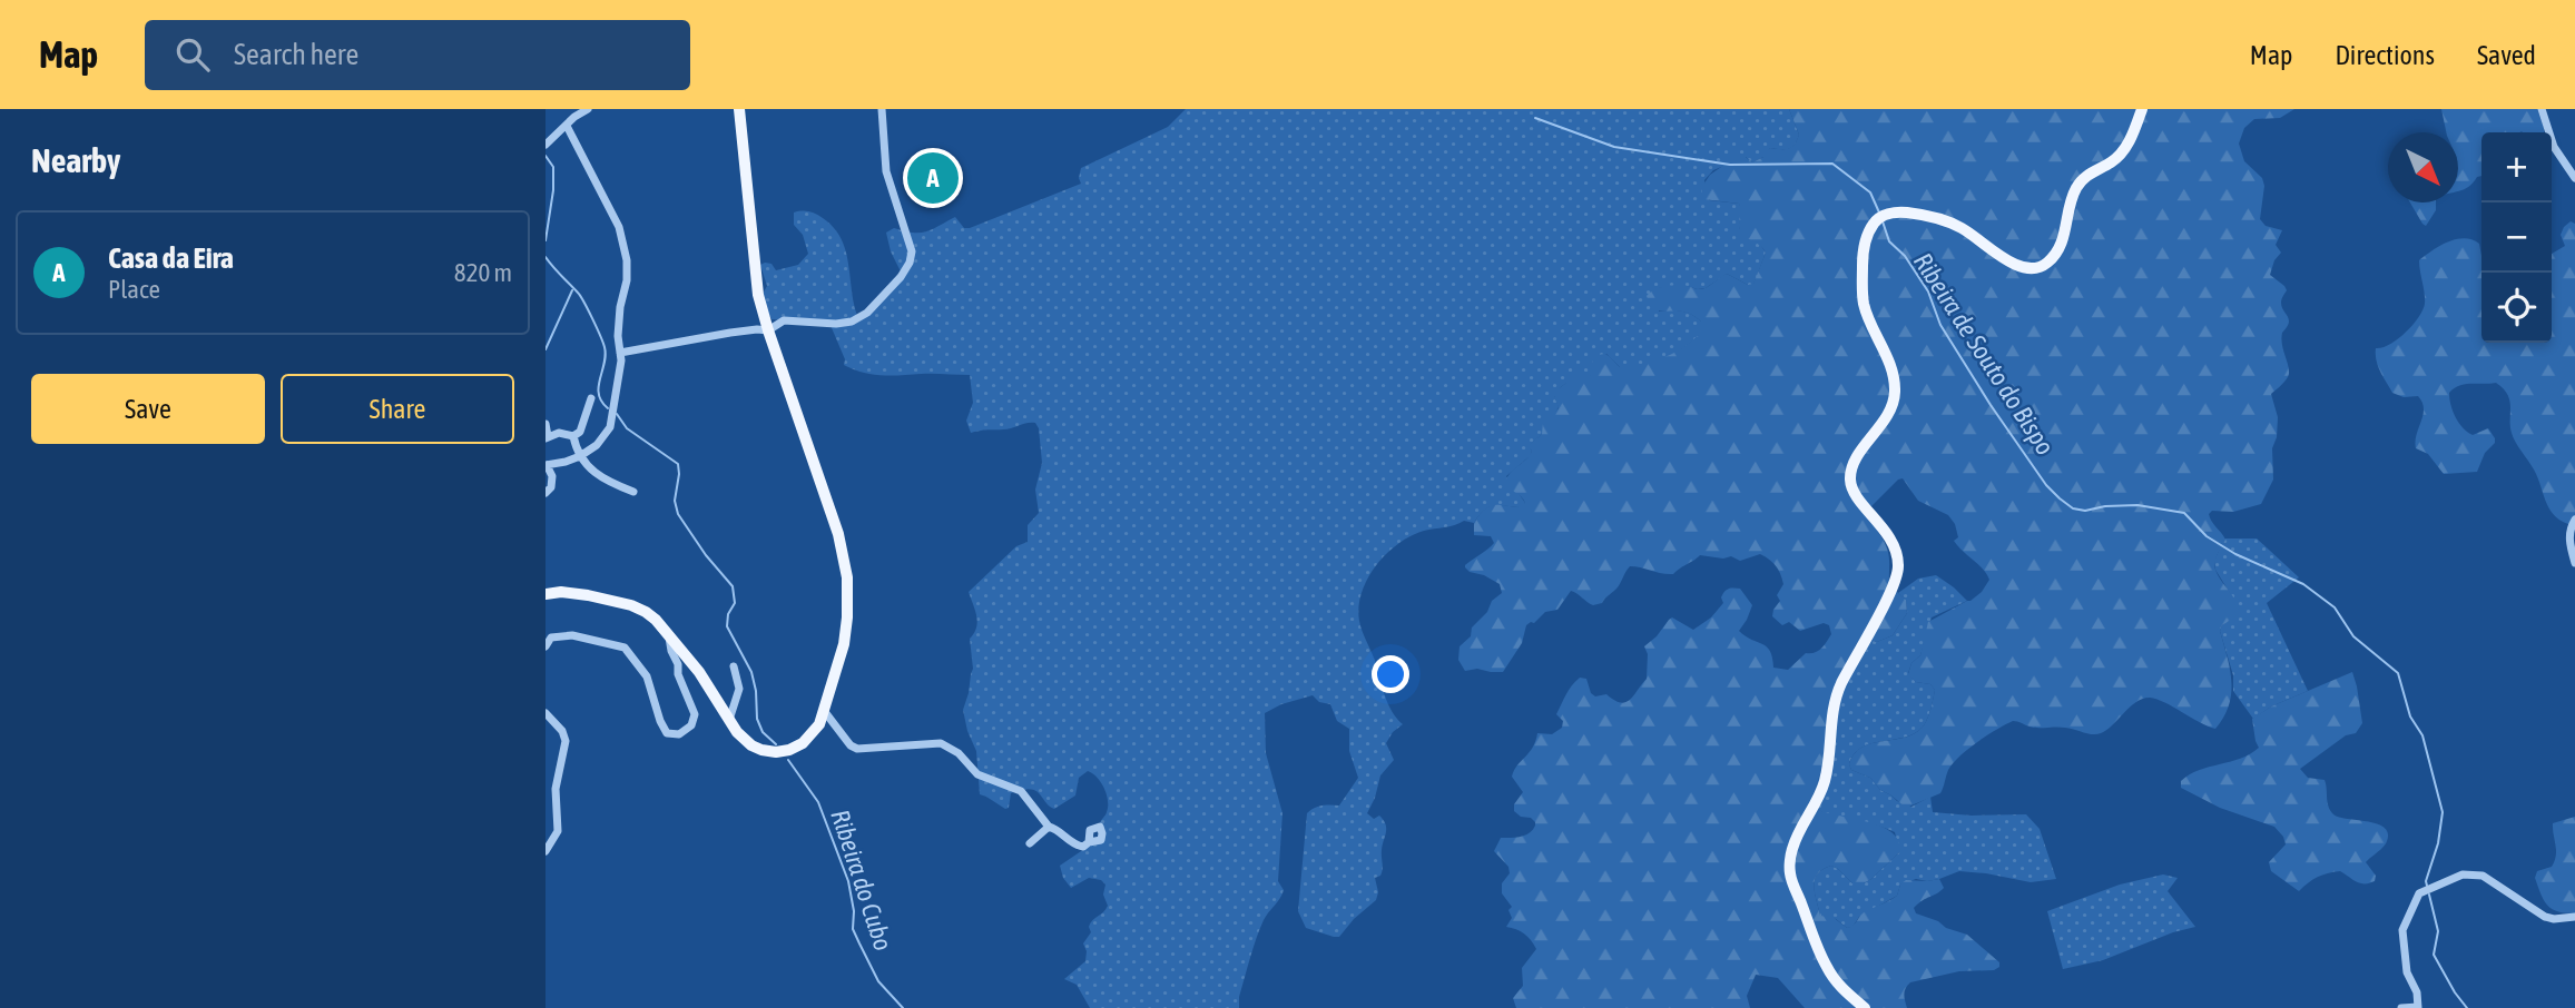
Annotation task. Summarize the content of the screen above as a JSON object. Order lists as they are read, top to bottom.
{
  "water": ["Ribeira de Souto do Bispo", "Ribeira do Cubo"],
  "north": "bottom right",
  "page": {
    "header": "Map",
    "search": "Search here",
    "nav": ["Map", "Directions", "Saved"],
    "heading": "Nearby",
    "map_buttons": ["+", "−"],
    "pins": "A",
    "list": [
      {
        "mark": "A",
        "name": "Casa da Eira",
        "note": "Place",
        "value": "820 m"
      }
    ],
    "buttons": ["Save", "Share"]
  }
}
